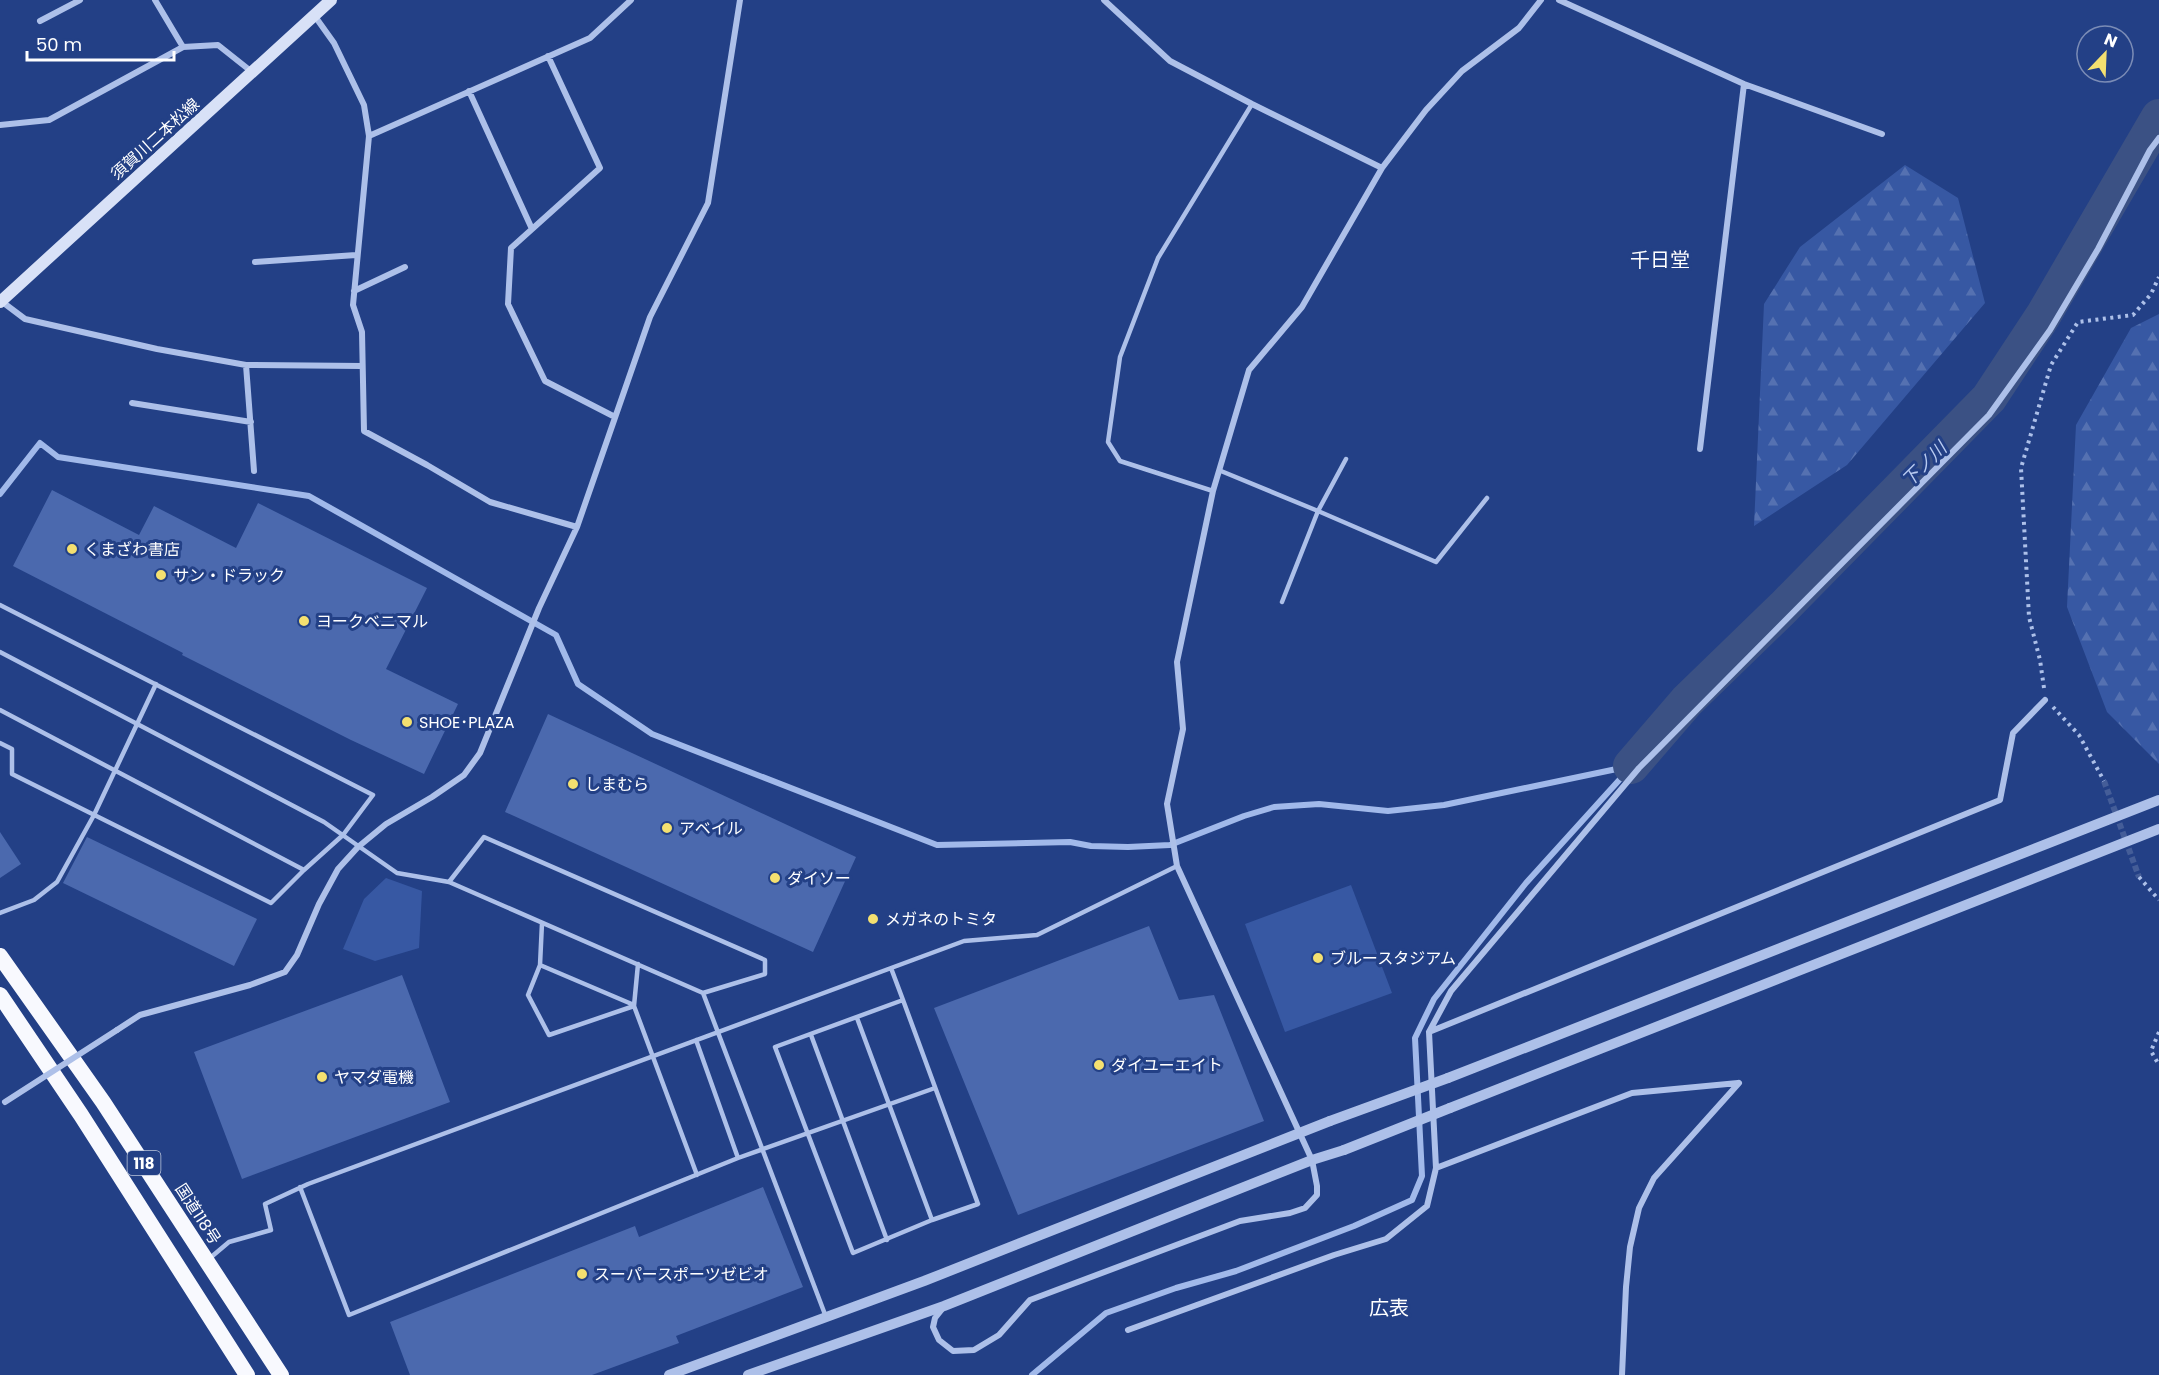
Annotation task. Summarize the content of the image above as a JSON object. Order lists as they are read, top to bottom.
{
  "streets": {
    "highway": ["118", "国道118号"],
    "main road": ["須賀川二本松線"]
  },
  "districts": ["千日堂", "広表"],
  "water": ["下ノ川"],
  "places": [
    "くまざわ書店",
    "サン・ドラック",
    "ヨークベニマル",
    "SHOE･PLAZA",
    "しまむら",
    "アベイル",
    "ダイソー",
    "メガネのトミタ",
    "ブルースタジアム",
    "ダイユーエイト",
    "ヤマダ電機",
    "スーパースポーツゼビオ"
  ],
  "scale_bar": "50 m",
  "north": "top right"
}
